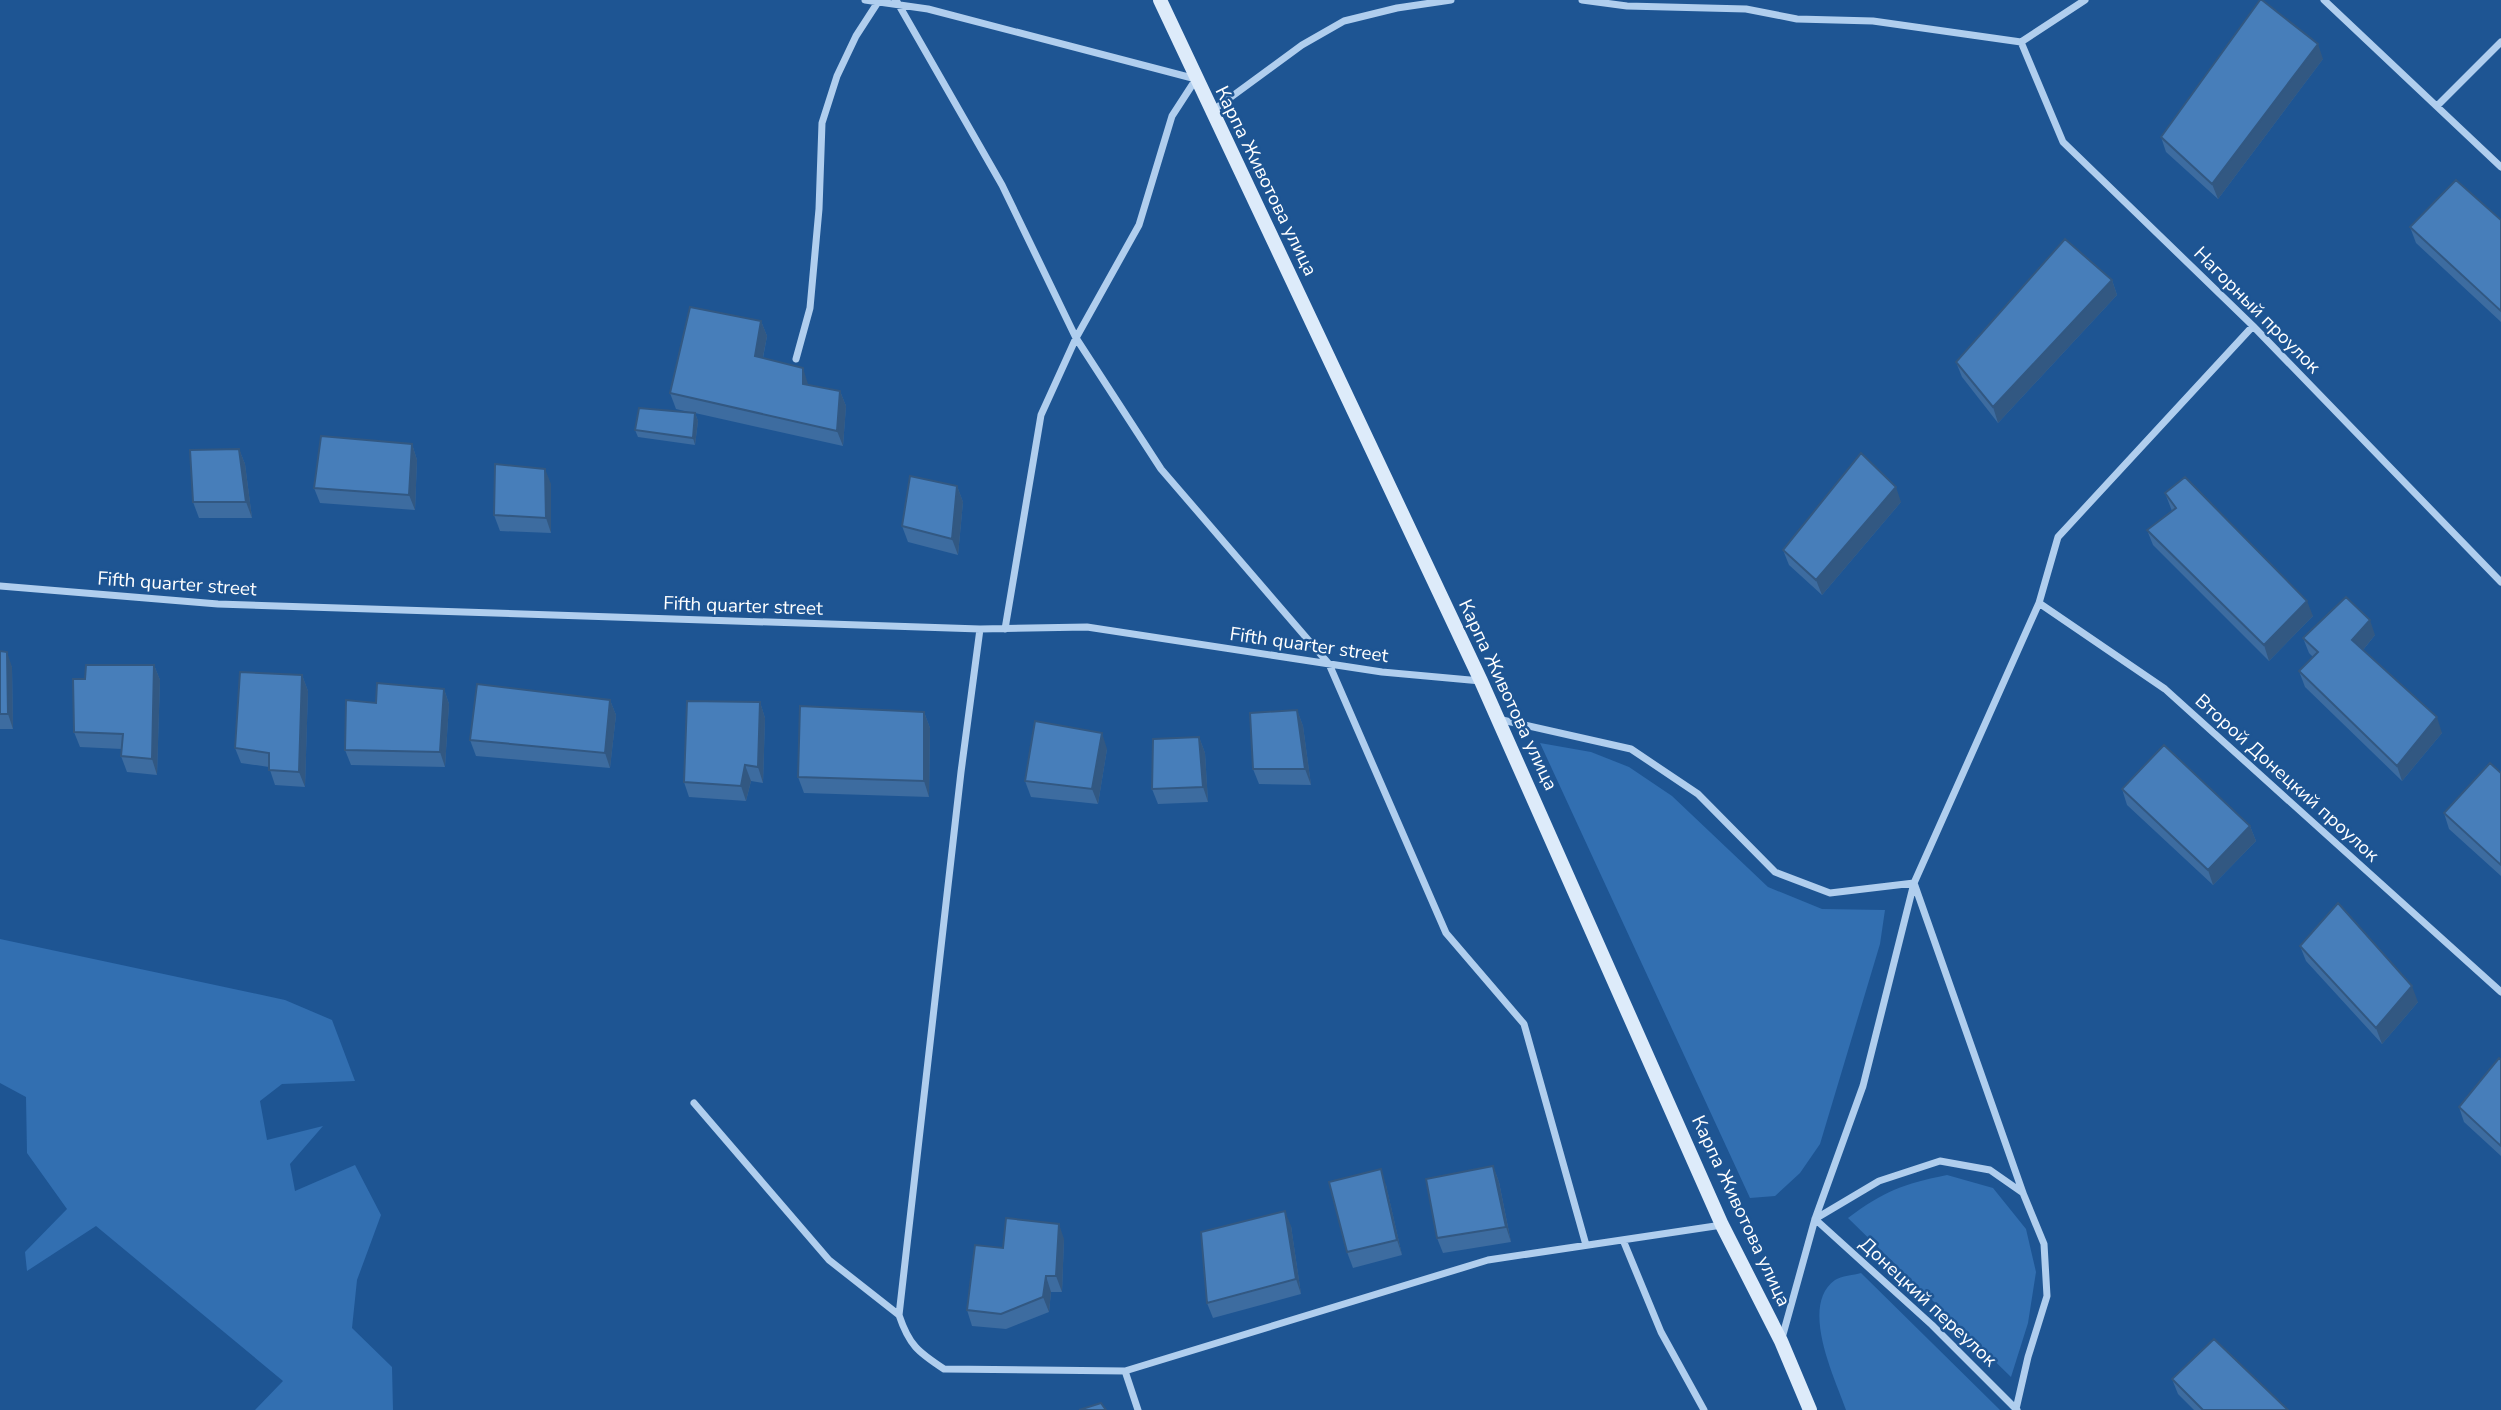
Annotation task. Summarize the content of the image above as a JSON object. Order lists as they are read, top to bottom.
{
  "streets": {
    "main road": ["Карпа Животова улица"],
    "street": [
      "Нагорный проулок",
      "Fifth quarter street",
      "Второй Донецкий проулок",
      "Донецкий переулок"
    ]
  },
  "crossings": [
    ["Карпа Животова улица", "Fifth quarter street"]
  ]
}
